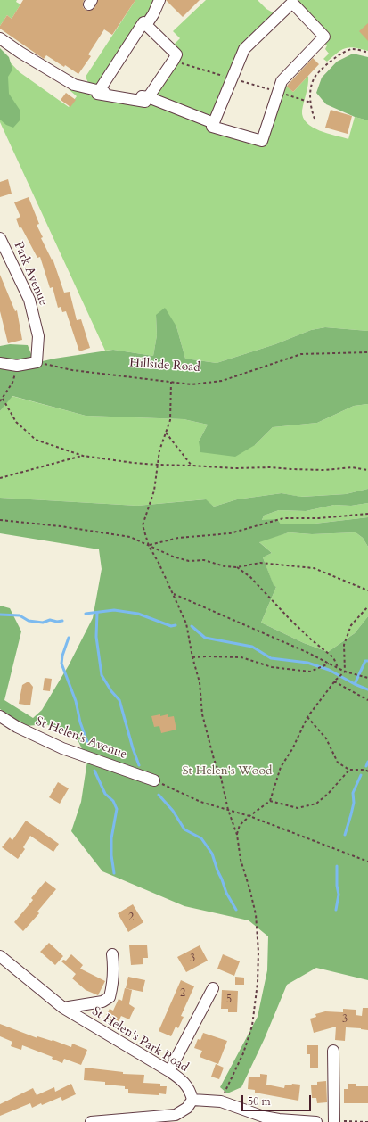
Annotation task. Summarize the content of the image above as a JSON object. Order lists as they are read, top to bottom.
{
  "streets": {
    "street": ["Park Avenue", "St Helen's Avenue", "St Helen's Park Road"],
    "path": ["Hillside Road"]
  },
  "crossings": [
    ["Park Avenue", "Hillside Road"]
  ],
  "parks": ["St Helen's Wood"],
  "house_numbers": [
    "2",
    "3",
    "2",
    "5",
    "3"
  ],
  "scale_bar": "50 m"
}
